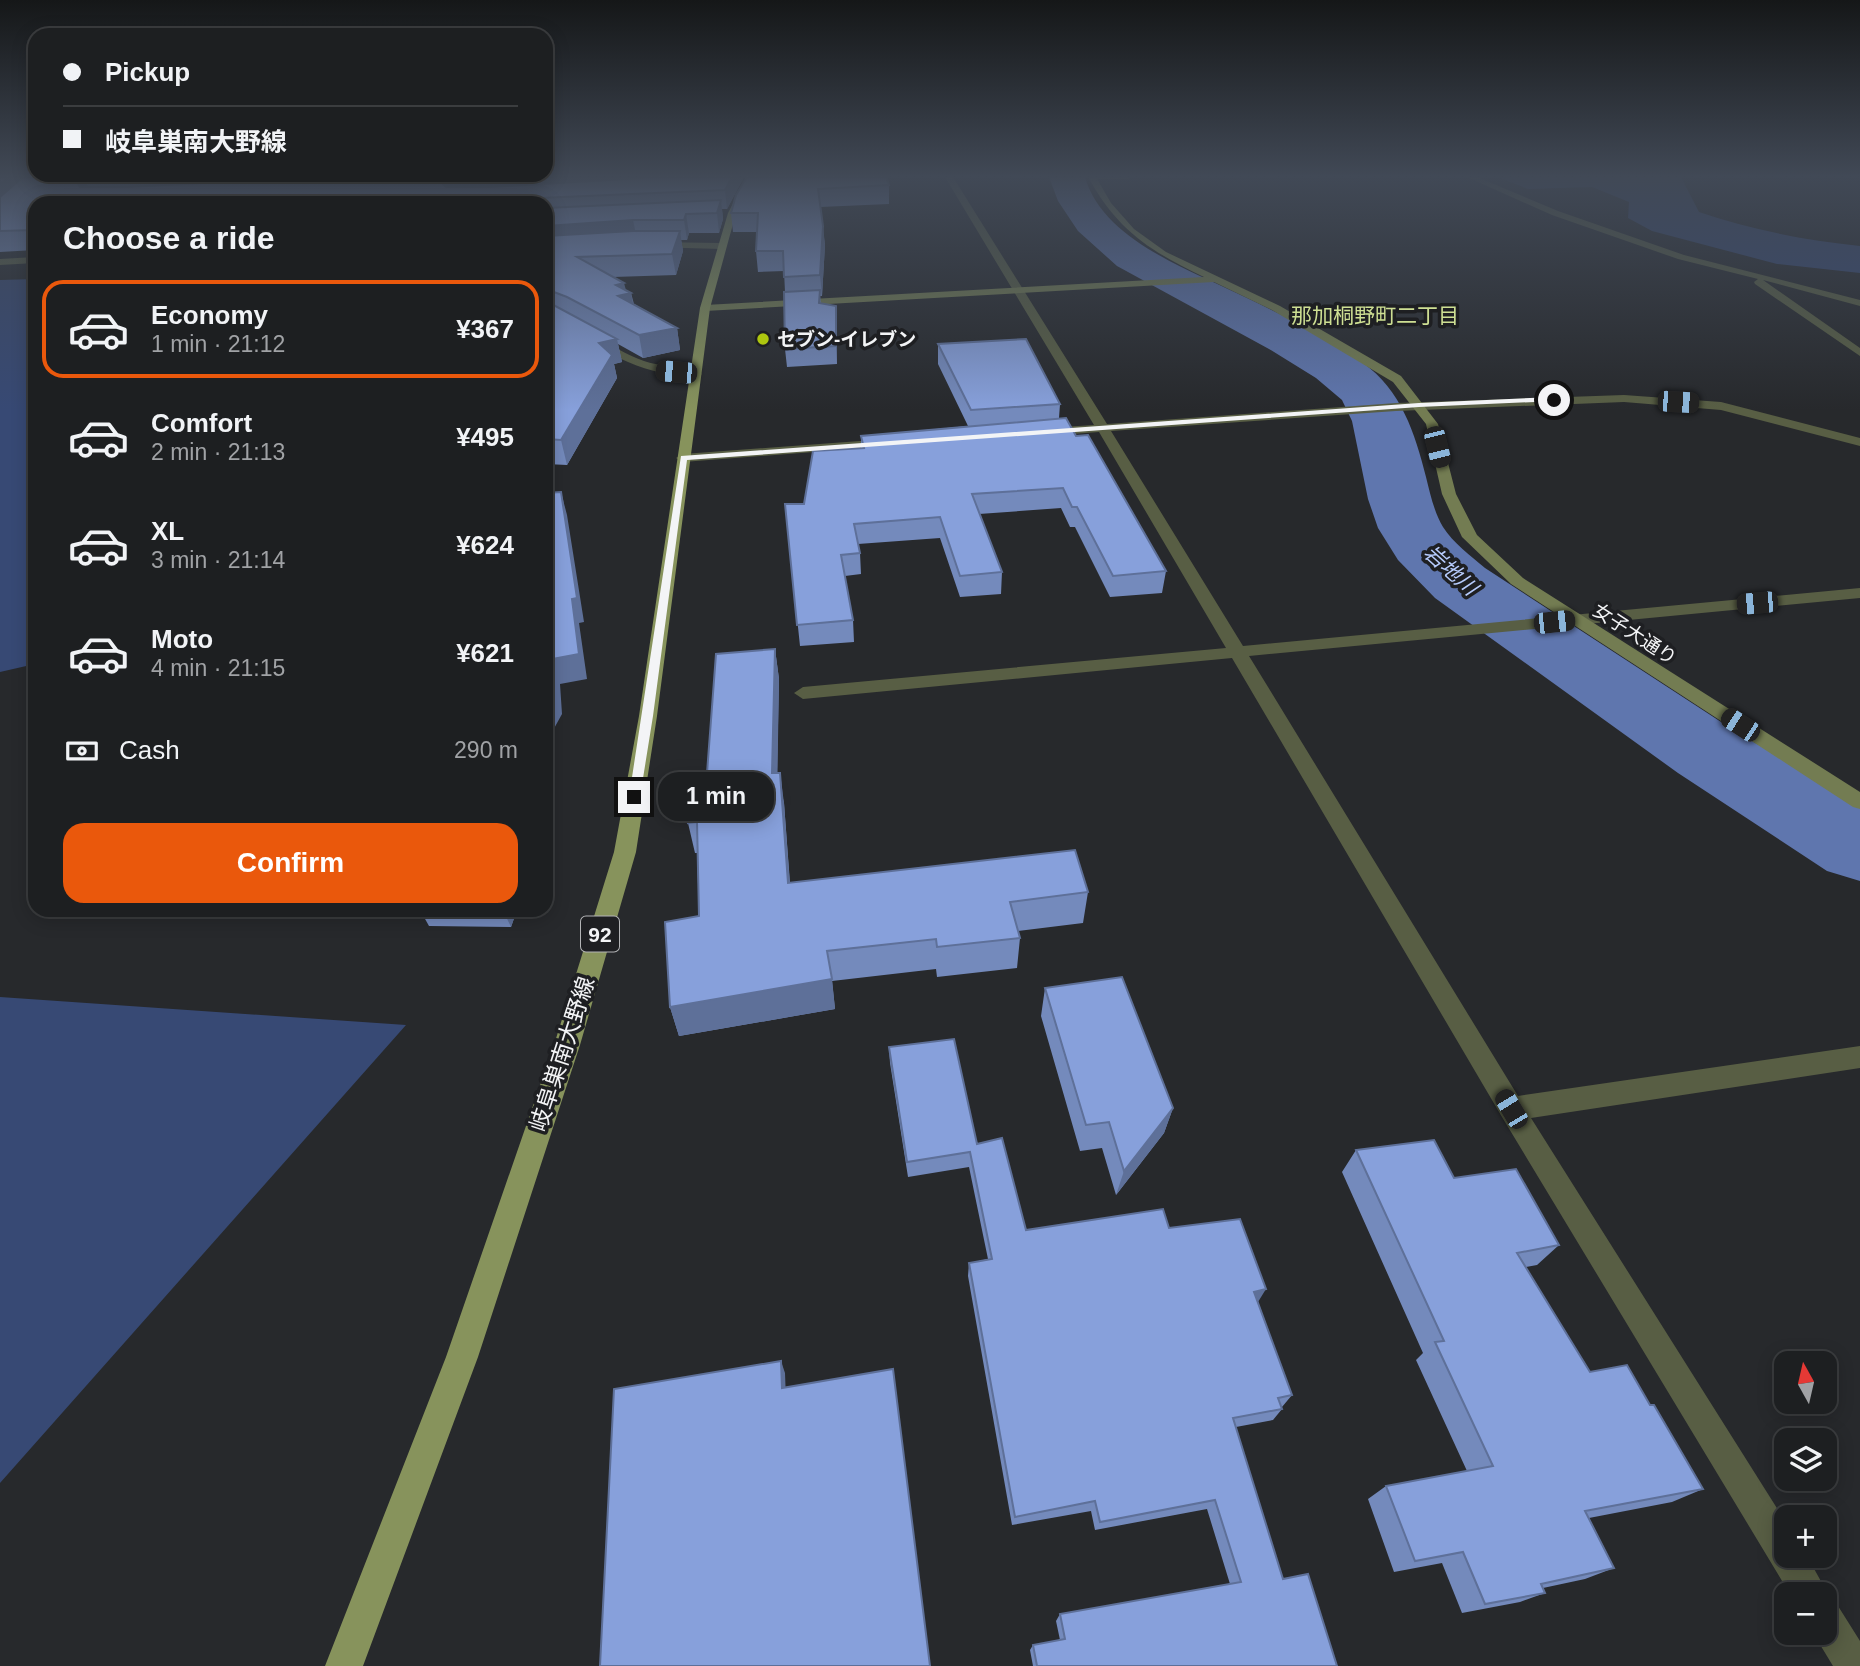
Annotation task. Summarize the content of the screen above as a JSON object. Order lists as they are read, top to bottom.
{
  "streets": {
    "main road": ["92", "岐阜巣南大野線"],
    "street": ["女子大通り"]
  },
  "districts": ["那加桐野町二丁目"],
  "water": ["岩地川"],
  "places": ["セブン-イレブン"],
  "north": "top",
  "page": {
    "banner": ["Pickup", "岐阜巣南大野線"],
    "heading": "Choose a ride",
    "list": [
      {
        "name": "Economy",
        "note": "1 min · 21:12",
        "value": "¥367"
      },
      {
        "name": "Comfort",
        "note": "2 min · 21:13",
        "value": "¥495"
      },
      {
        "name": "XL",
        "note": "3 min · 21:14",
        "value": "¥624"
      },
      {
        "name": "Moto",
        "note": "4 min · 21:15",
        "value": "¥621"
      }
    ],
    "pay": ["Cash", "290 m"],
    "bubble": "1 min",
    "buttons": "Confirm",
    "map_buttons": ["+", "−"]
  }
}
